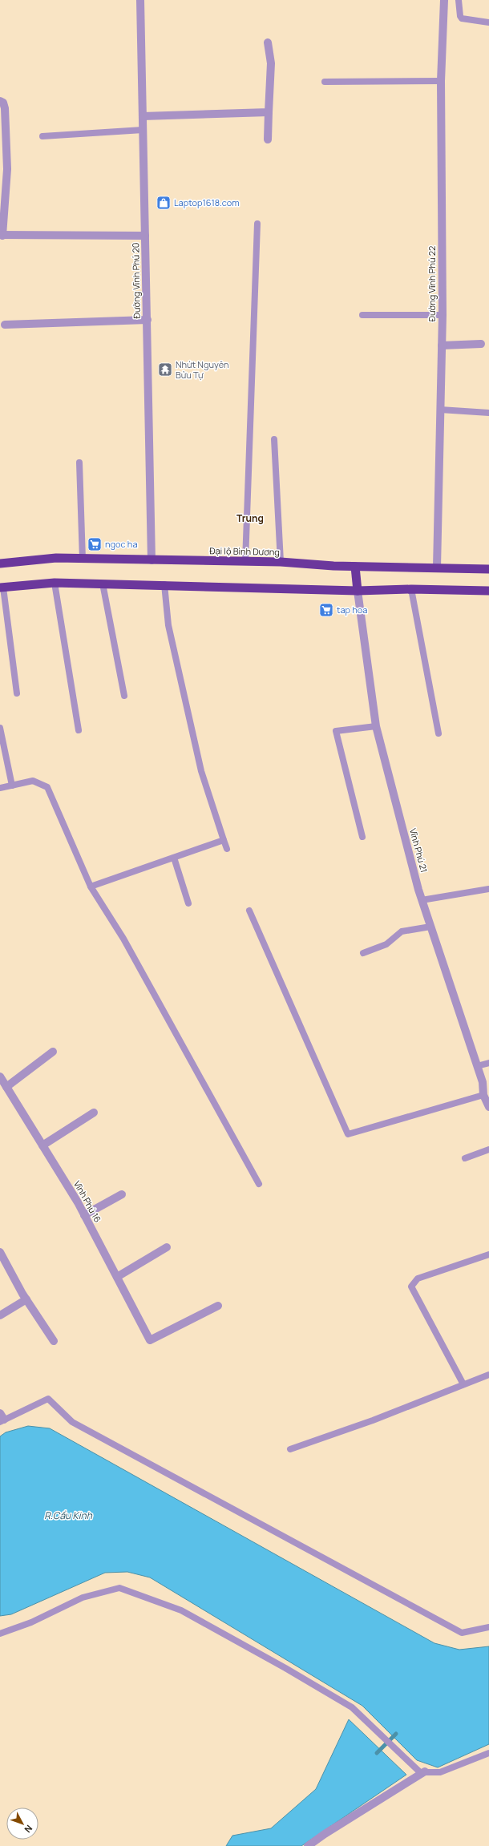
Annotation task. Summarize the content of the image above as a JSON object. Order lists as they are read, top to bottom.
{
  "streets": {
    "highway": ["Đại lộ Bình Dương"],
    "street": [
      "Đường Vĩnh Phú 20",
      "Đường Vĩnh Phú 22",
      "Vĩnh Phú 21",
      "Vĩnh Phú 16"
    ]
  },
  "crossings": [
    ["Đường Vĩnh Phú 20", "Đại lộ Bình Dương"],
    ["Đường Vĩnh Phú 22", "Đại lộ Bình Dương"]
  ],
  "districts": ["Trung"],
  "water": ["R.Cầu Kinh"],
  "places": {
    "shop": ["Laptop1618.com"],
    "temple": ["Nhứt Nguyên Bửu Tự"],
    "supermarket": ["ngoc ha", "tap hoa"]
  },
  "north": "bottom right"
}
